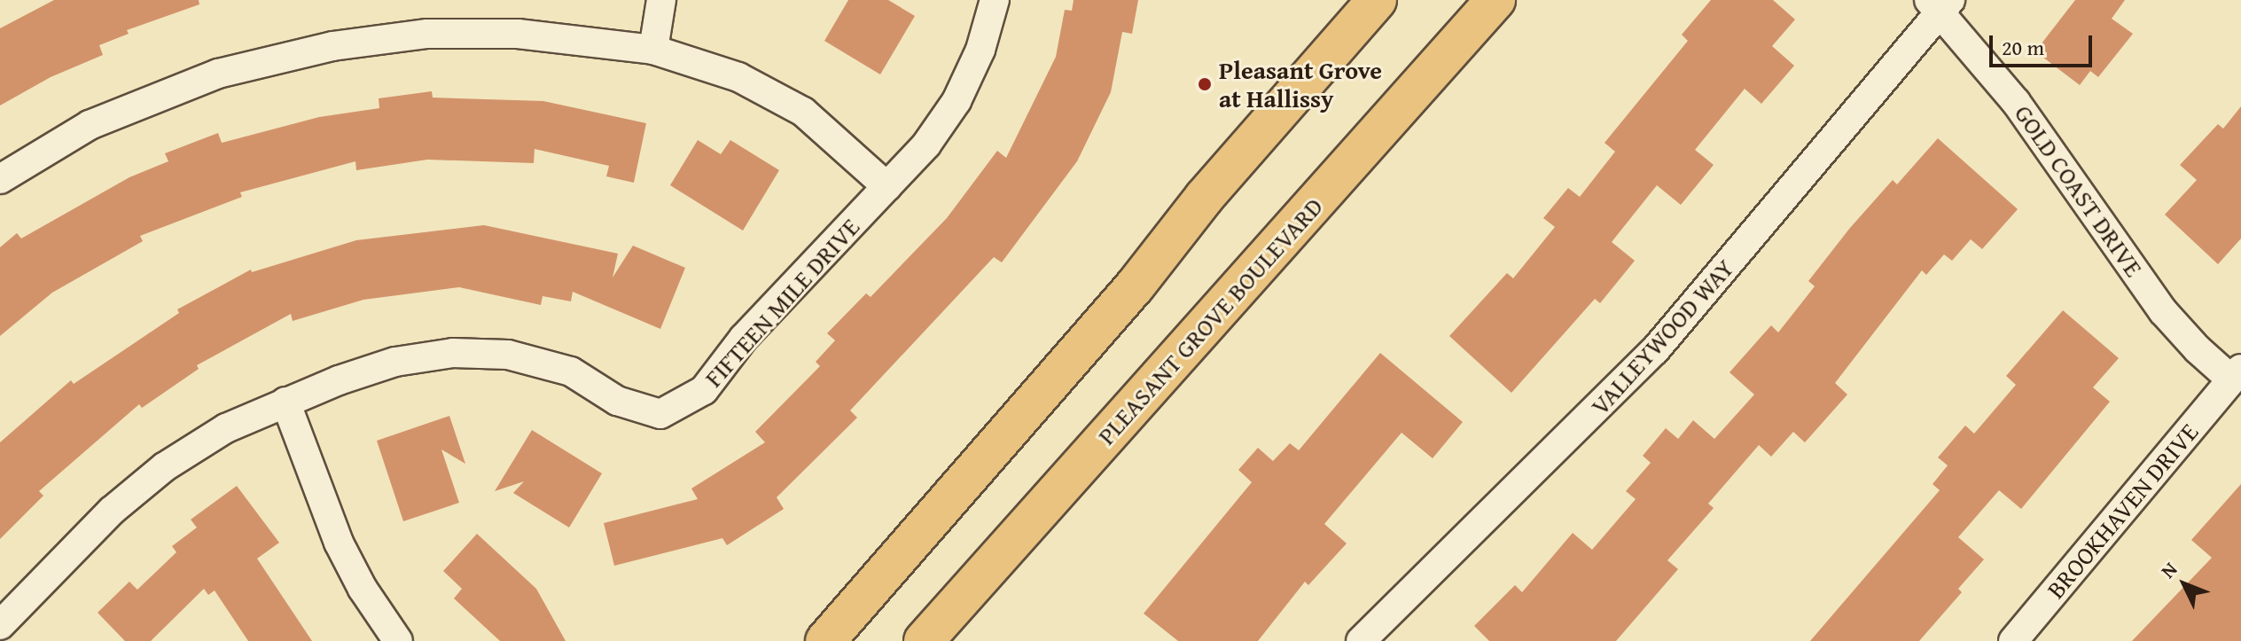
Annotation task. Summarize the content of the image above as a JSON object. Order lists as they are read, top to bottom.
{
  "streets": {
    "main road": ["PLEASANT GROVE BOULEVARD"],
    "street": [
      "GOLD COAST DRIVE",
      "FIFTEEN MILE DRIVE",
      "VALLEYWOOD WAY",
      "BROOKHAVEN DRIVE"
    ]
  },
  "crossings": [
    ["GOLD COAST DRIVE", "VALLEYWOOD WAY"],
    ["GOLD COAST DRIVE", "BROOKHAVEN DRIVE"]
  ],
  "places": ["Pleasant Grove at Hallissy"],
  "scale_bar": "20 m",
  "north": "top left"
}
